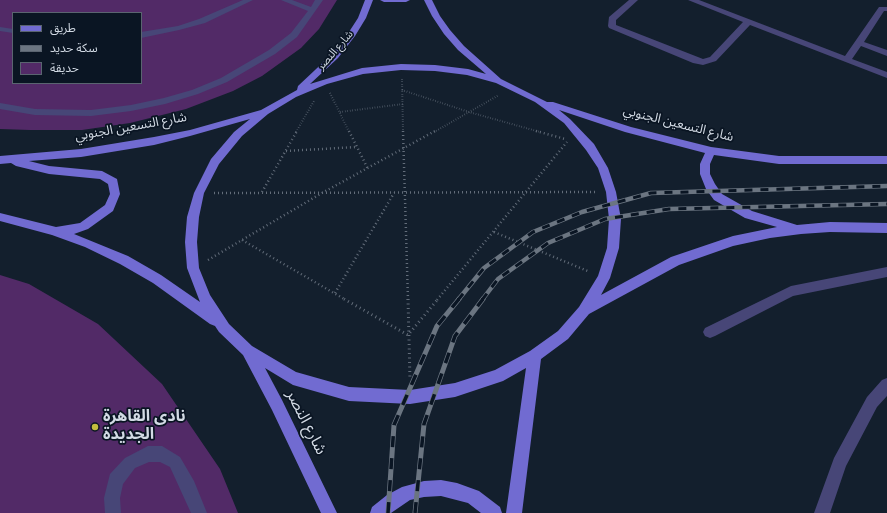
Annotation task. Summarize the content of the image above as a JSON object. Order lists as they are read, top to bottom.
{
  "streets": {
    "main road": ["شارع النصر", "شارع التسعين الجنوبي"]
  },
  "places": ["نادى القاهرة الجديدة"],
  "legend": ["طريق", "سكة حديد", "حديقة"]
}
